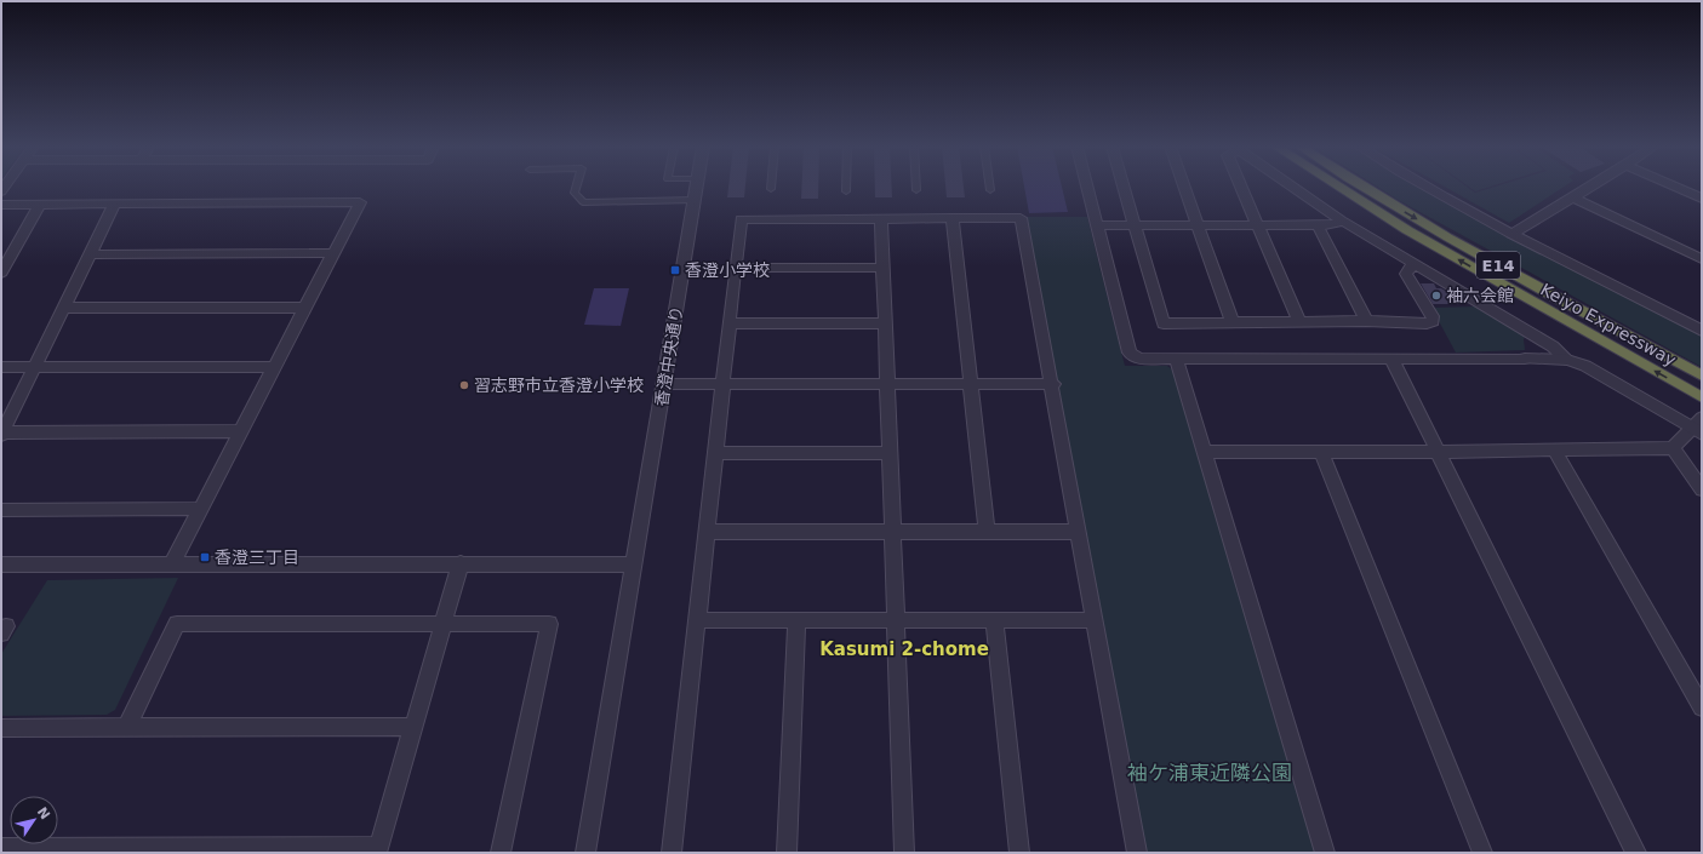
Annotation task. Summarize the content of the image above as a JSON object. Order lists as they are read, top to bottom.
{
  "streets": {
    "highway": ["E14", "Keiyo Expressway"],
    "street": ["香澄中央通り"]
  },
  "districts": ["Kasumi 2-chome"],
  "parks": ["袖ケ浦東近隣公園"],
  "places": {
    "transit": ["香澄小学校", "香澄三丁目"],
    "other": ["袖六会館", "習志野市立香澄小学校"]
  },
  "north": "top right"
}
